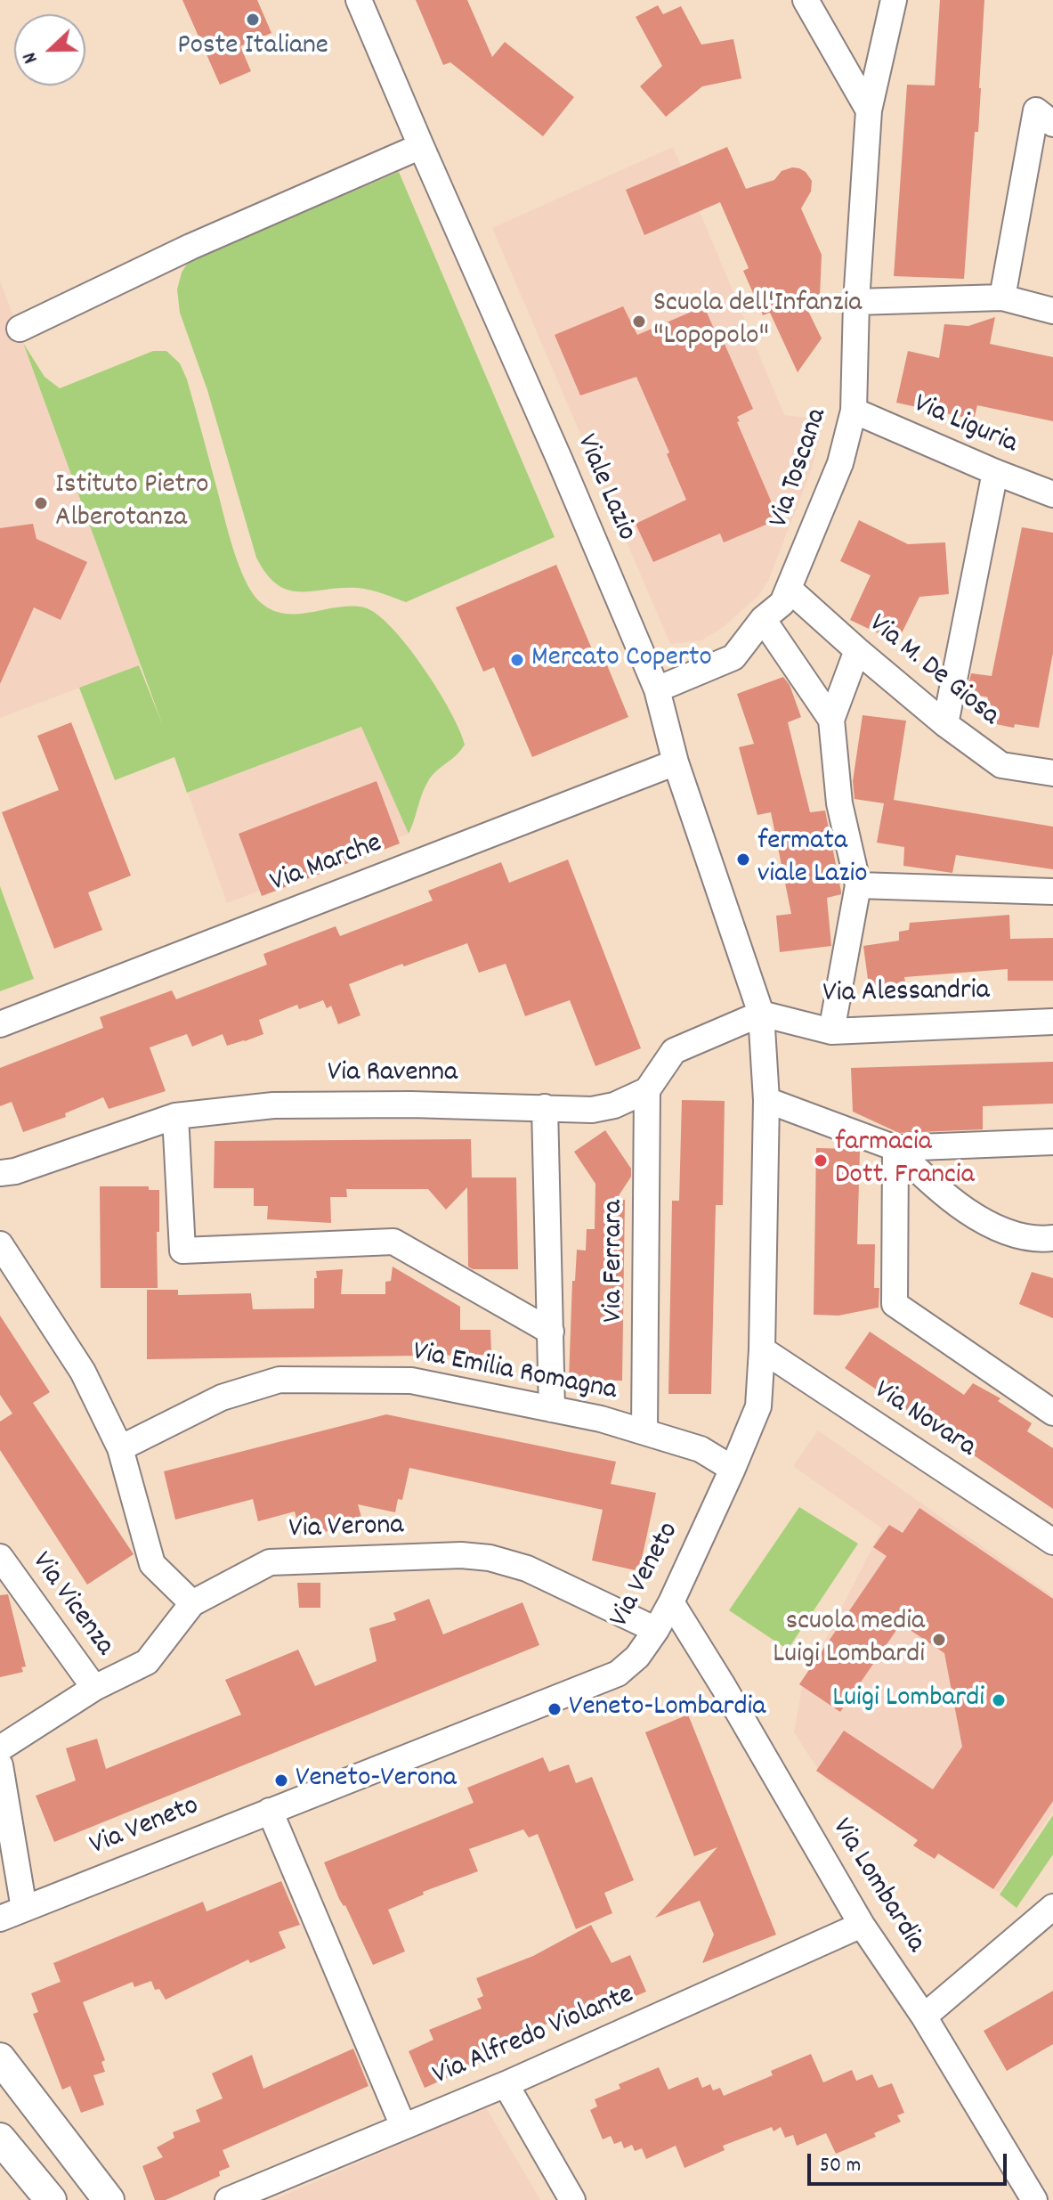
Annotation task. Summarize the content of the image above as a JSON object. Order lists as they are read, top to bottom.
{
  "streets": {
    "street": [
      "Via Liguria",
      "Via Toscana",
      "Viale Lazio",
      "Via M. De Giosa",
      "Via Marche",
      "Via Alessandria",
      "Via Ravenna",
      "Via Ferrara",
      "Via Emilia Romagna",
      "Via Novara",
      "Via Verona",
      "Via Veneto",
      "Via Vicenza",
      "Via Lombardia",
      "Via Alfredo Violante"
    ]
  },
  "crossings": [
    ["Via Liguria", "Via Toscana"],
    ["Via Toscana", "Viale Lazio"],
    ["Via Toscana", "Via M. De Giosa"],
    ["Viale Lazio", "Via Marche"],
    ["Viale Lazio", "Via Alessandria"],
    ["Viale Lazio", "Via Veneto"],
    ["Via Alessandria", "Via Veneto"],
    ["Via Ravenna", "Via Ferrara"],
    ["Via Ferrara", "Via Emilia Romagna"],
    ["Via Emilia Romagna", "Via Veneto"],
    ["Via Novara", "Via Veneto"],
    ["Via Verona", "Via Veneto"],
    ["Via Verona", "Via Vicenza"],
    ["Via Veneto", "Via Lombardia"],
    ["Via Lombardia", "Via Alfredo Violante"]
  ],
  "places": [
    "Poste Italiane",
    "Scuola dell'Infanzia \"Lopopolo\"",
    "Istituto Pietro Alberotanza",
    "Mercato Coperto",
    "fermata viale Lazio",
    "farmacia Dott. Francia",
    "scuola media Luigi Lombardi",
    "Luigi Lombardi",
    "Veneto-Lombardia",
    "Veneto-Verona"
  ],
  "scale_bar": "50 m",
  "north": "left"
}
